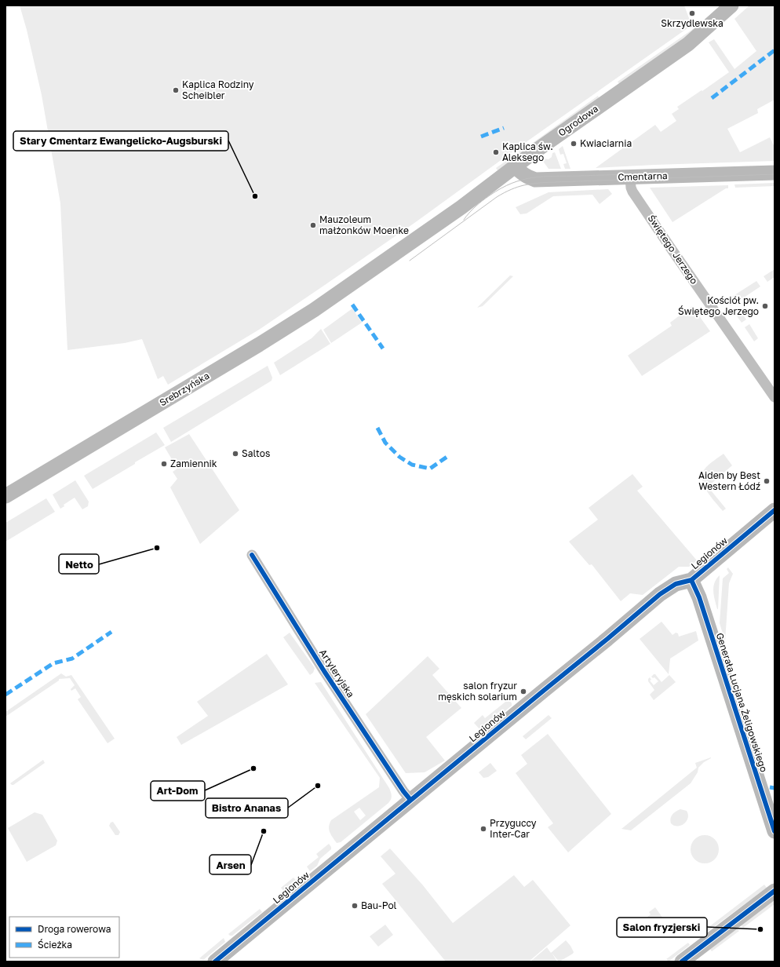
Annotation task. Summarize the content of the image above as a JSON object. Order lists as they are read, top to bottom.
{
  "streets": {
    "street": [
      "Ogrodowa",
      "Cmentarna",
      "Świętego Jerzego",
      "Srebrzyńska",
      "Legionów",
      "Artyleryjska",
      "Generała Lucjana Żeligowskiego"
    ]
  },
  "crossings": [
    ["Ogrodowa", "Cmentarna"],
    ["Ogrodowa", "Srebrzyńska"],
    ["Cmentarna", "Świętego Jerzego"],
    ["Legionów", "Artyleryjska"],
    ["Legionów", "Generała Lucjana Żeligowskiego"]
  ],
  "places": [
    "Skrzydlewska",
    "Kaplica Rodziny Scheibler",
    "Kwiaciarnia",
    "Kaplica św. Aleksego",
    "Stary Cmentarz Ewangelicko-Augsburski",
    "Mauzoleum małżonków Moenke",
    "Kościół pw. Świętego Jerzego",
    "Saltos",
    "Zamiennik",
    "Aiden by Best Western Łódź",
    "Netto",
    "salon fryzur męskich solarium",
    "Art-Dom",
    "Bistro Ananas",
    "Przyguccy Inter-Car",
    "Arsen",
    "Bau-Pol",
    "Salon fryzjerski"
  ],
  "legend": ["Droga rowerowa", "Ścieżka"]
}
